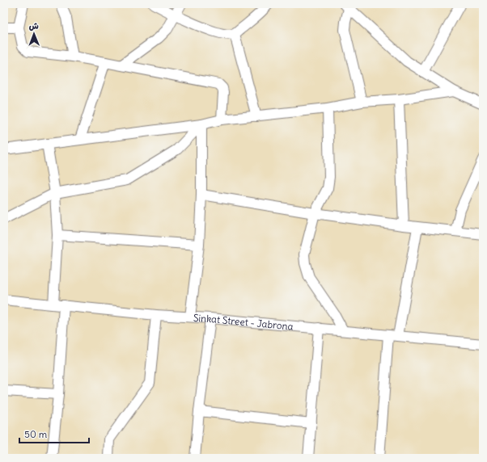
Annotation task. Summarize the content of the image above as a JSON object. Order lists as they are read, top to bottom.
{
  "streets": {
    "street": ["Sinkat Street - Jabrona"]
  },
  "scale_bar": "50 m",
  "north": "top"
}
